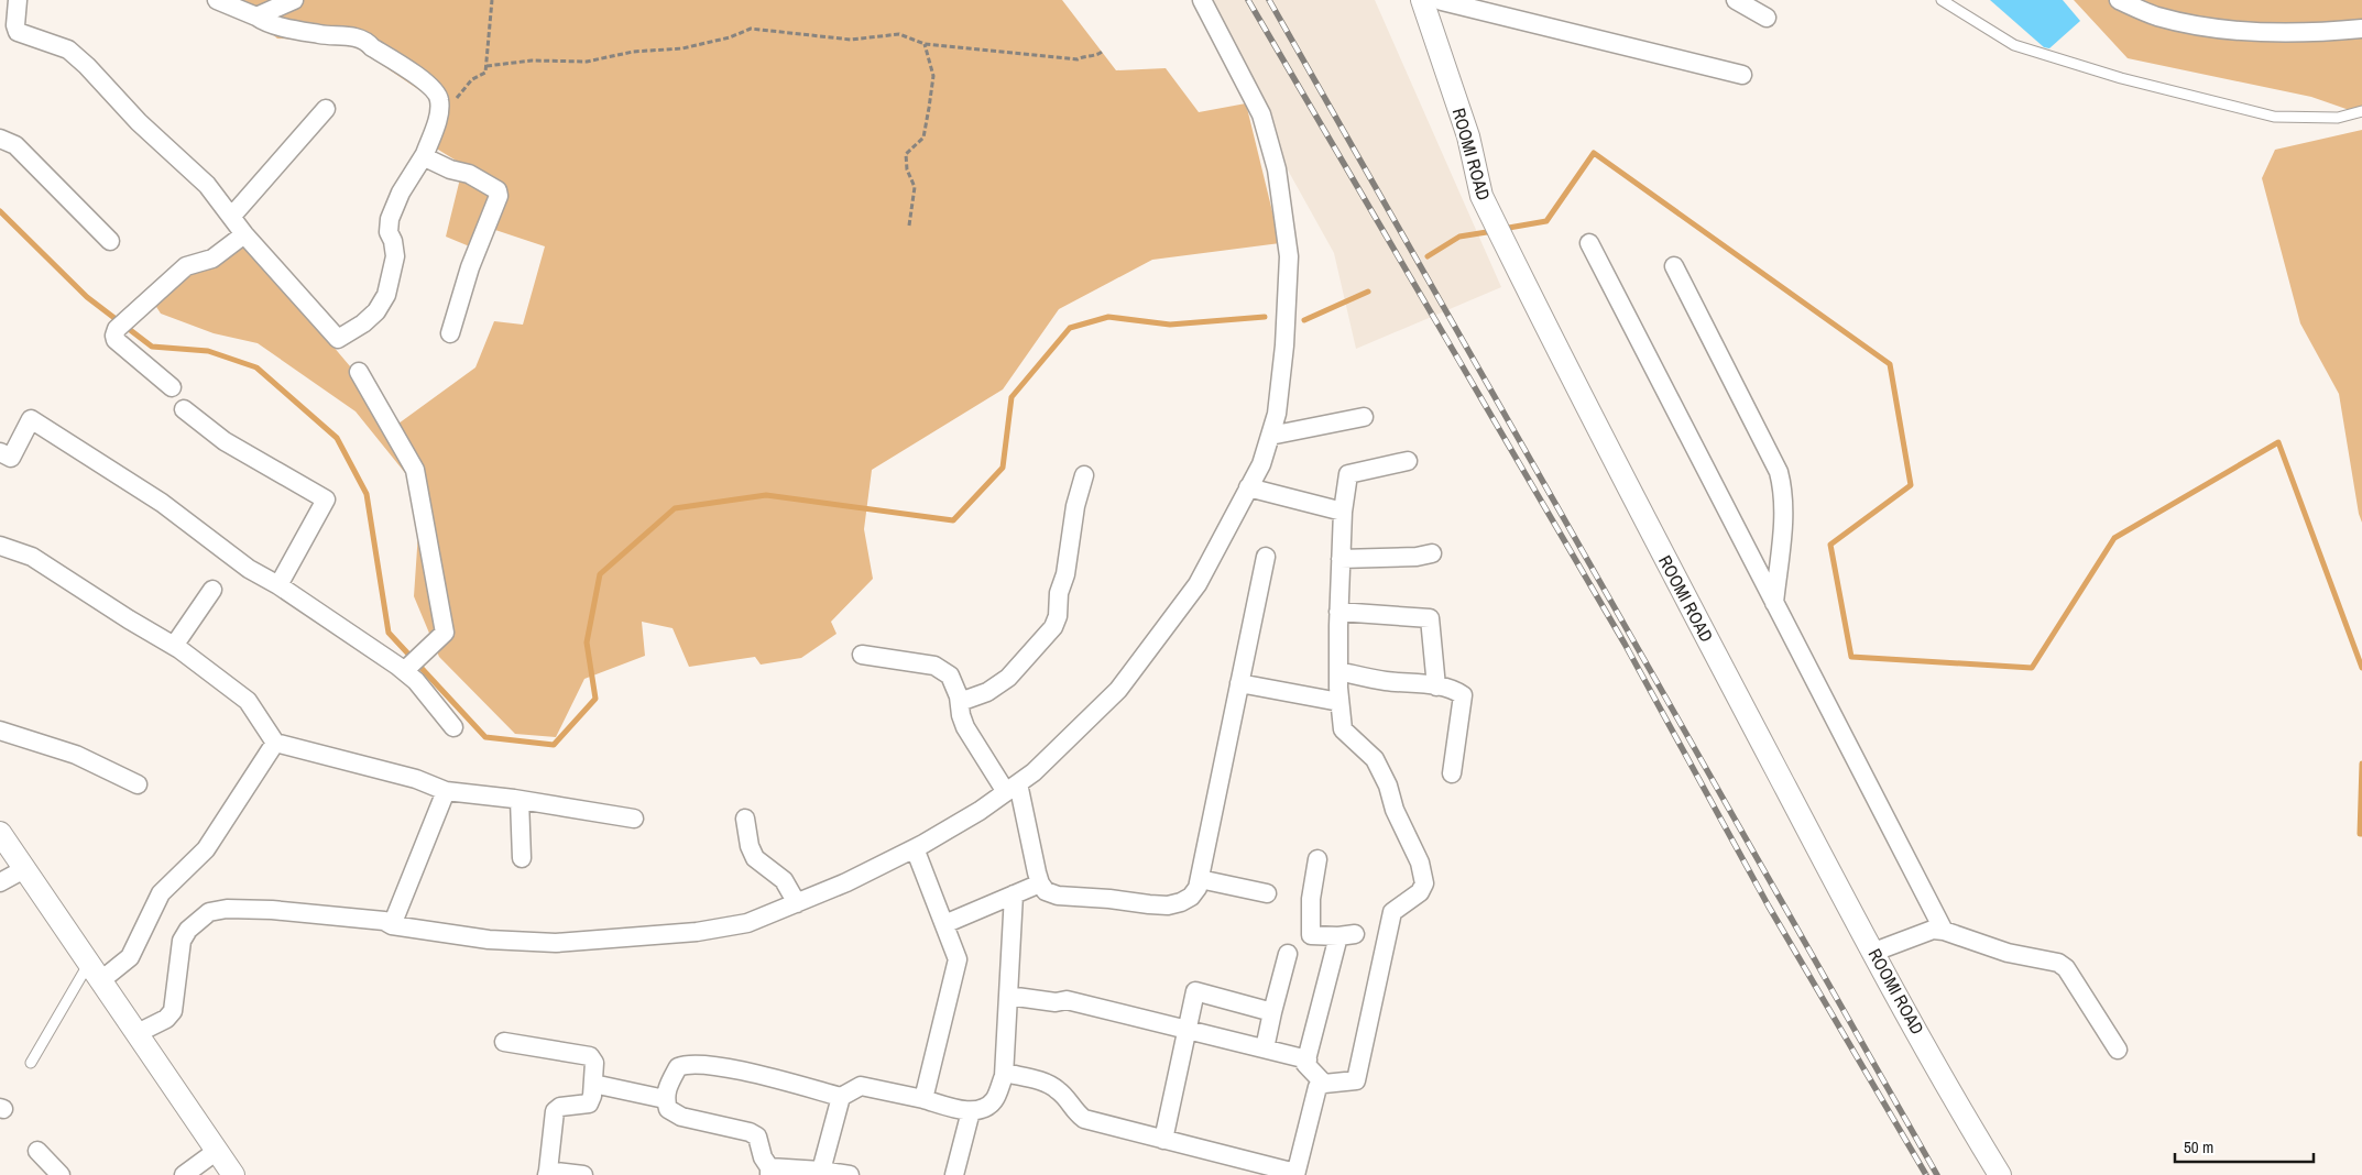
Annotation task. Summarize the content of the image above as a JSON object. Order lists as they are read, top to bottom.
{
  "streets": {
    "street": ["ROOMI ROAD"]
  },
  "scale_bar": "50 m"
}
